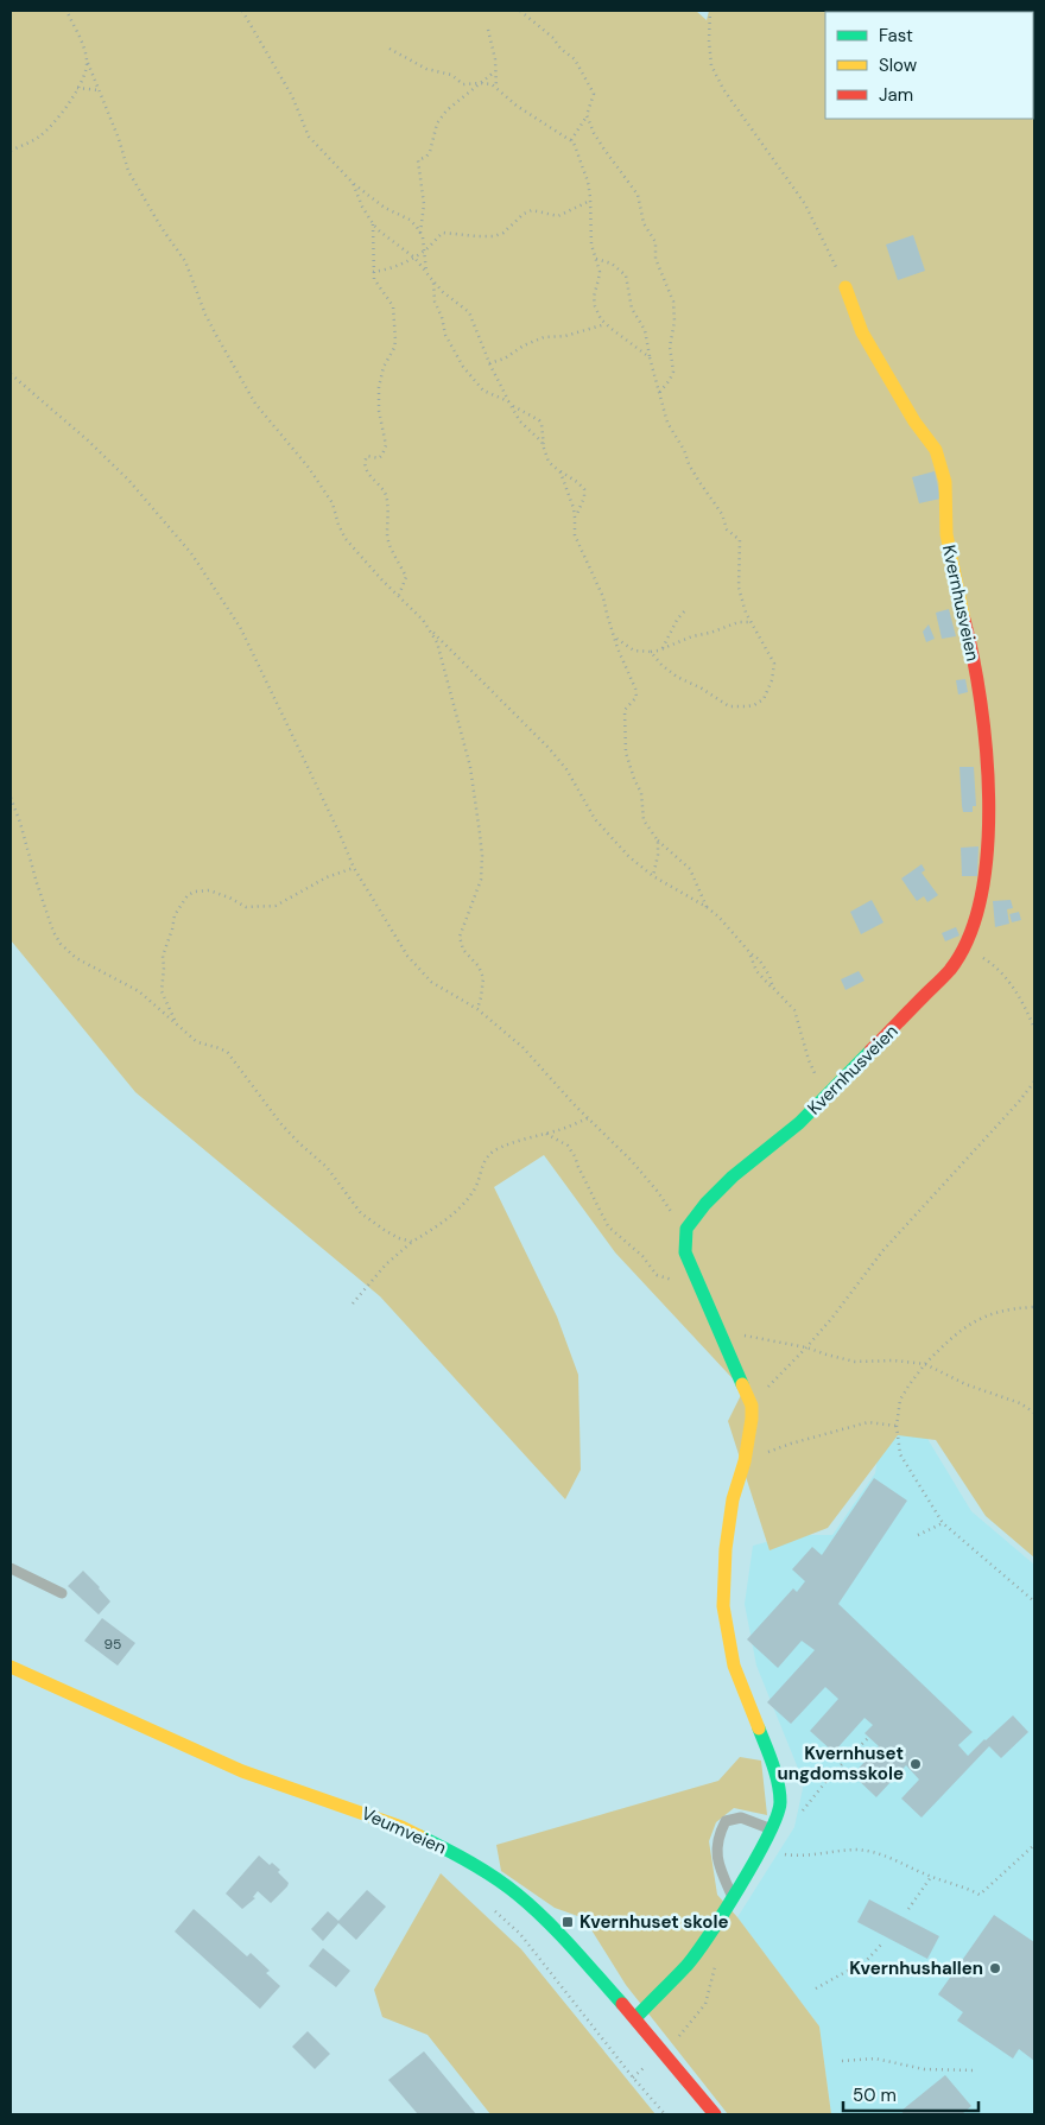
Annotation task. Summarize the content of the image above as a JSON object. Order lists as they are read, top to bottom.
{
  "streets": {
    "street": ["Kvernhusveien", "Veumveien"]
  },
  "places": {
    "other": ["Kvernhuset ungdomsskole", "Kvernhushallen"],
    "transit": ["Kvernhuset skole"]
  },
  "house_numbers": ["95"],
  "legend": ["Fast", "Slow", "Jam"],
  "scale_bar": "50 m"
}
